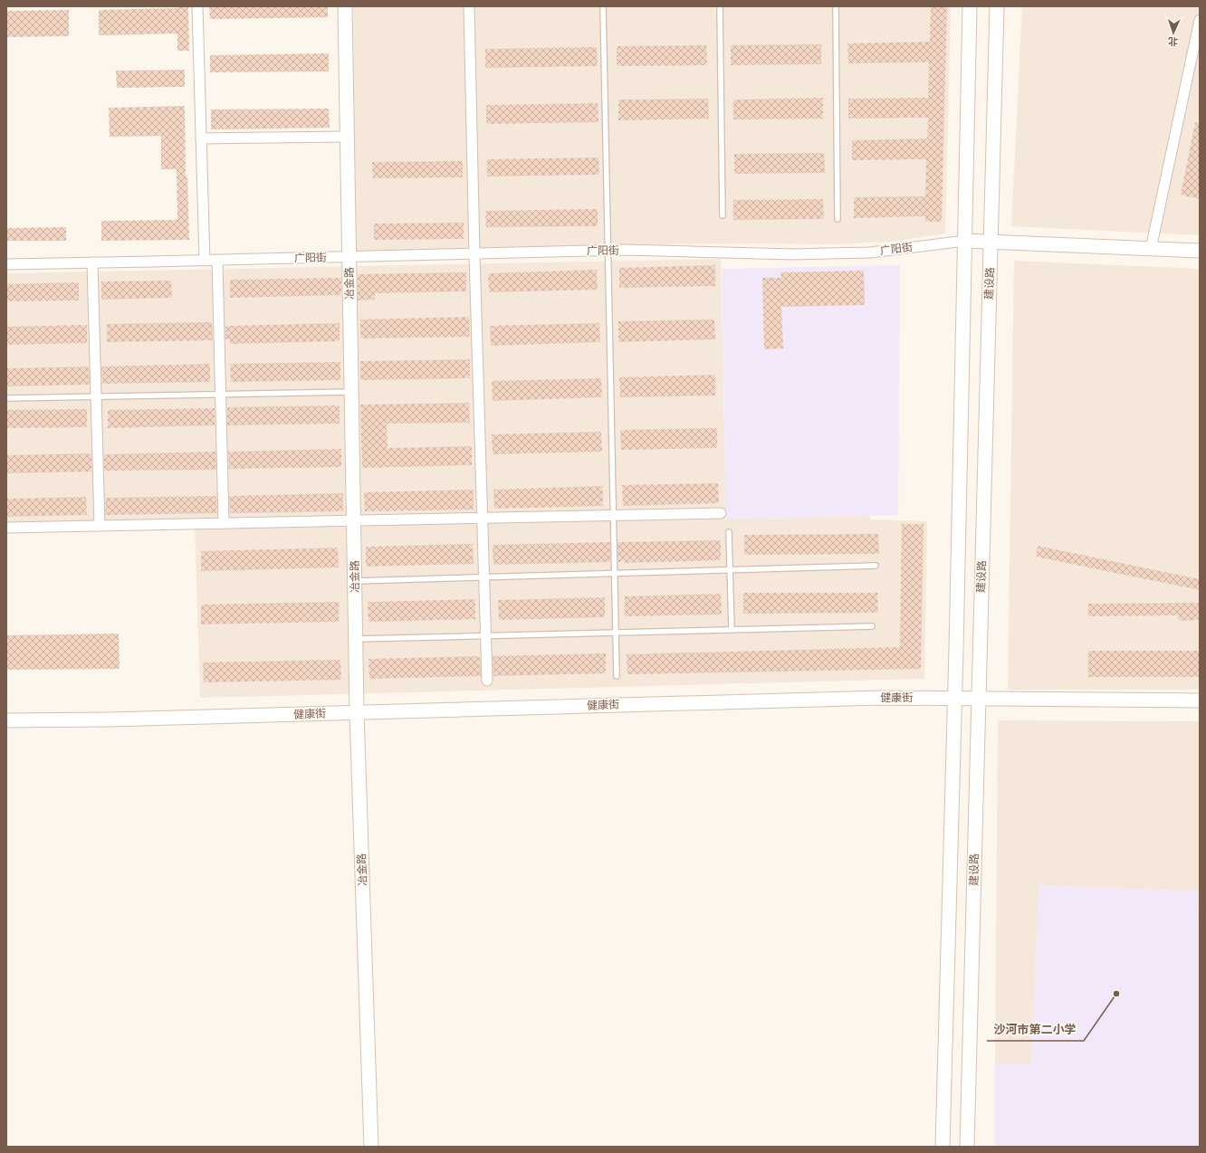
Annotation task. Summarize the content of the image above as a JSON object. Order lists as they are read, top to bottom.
{
  "streets": {
    "street": [
      "广阳街",
      "冶金路",
      "建设路",
      "健康街"
    ]
  },
  "crossings": [
    ["广阳街", "冶金路"],
    ["广阳街", "建设路"],
    ["冶金路", "健康街"],
    ["建设路", "健康街"]
  ],
  "places": ["沙河市第二小学"],
  "north": "bottom"
}
